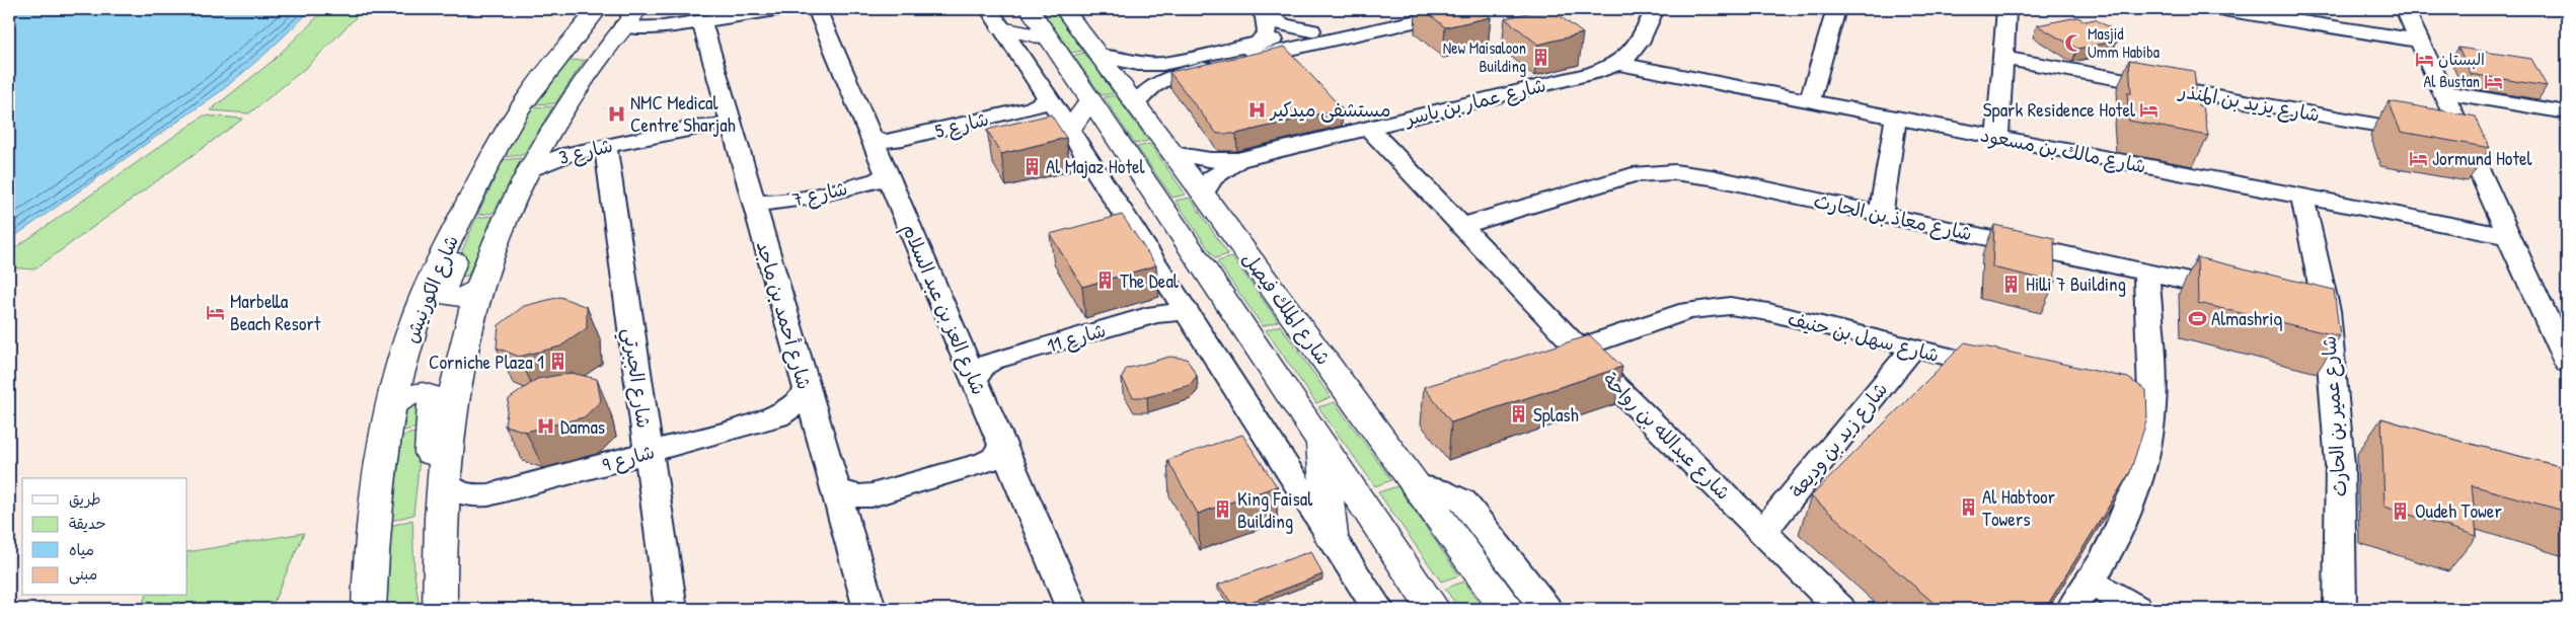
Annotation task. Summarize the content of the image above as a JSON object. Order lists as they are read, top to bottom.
{
  "streets": {
    "main road": ["شارع الكورنيش", "شارع الملك فيصل"],
    "street": [
      "شارع عمار بن ياسر",
      "شارع يزيد بن المنذر",
      "شارع 5",
      "شارع مالك بن مسعود",
      "شارع 3",
      "شارع 7",
      "شارع معاذ بن الحارث",
      "شارع العز بن عبد السلام",
      "شارع أحمد بن ماجد",
      "شارع سهل بن حنيف",
      "شارع 11",
      "شارع الجبرتي",
      "شارع عمير بن الحارث",
      "شارع عبدالله بن رواحة",
      "شارع زيد بن وديعة",
      "شارع 9"
    ]
  },
  "crossings": [
    ["شارع عمار بن ياسر", "شارع مالك بن مسعود"],
    ["شارع عمار بن ياسر", "شارع الملك فيصل"],
    ["شارع عمار بن ياسر", "شارع عبدالله بن رواحة"],
    ["شارع 5", "شارع العز بن عبد السلام"],
    ["شارع مالك بن مسعود", "شارع عمير بن الحارث"],
    ["شارع 3", "شارع أحمد بن ماجد"],
    ["شارع 3", "شارع الجبرتي"],
    ["شارع 7", "شارع العز بن عبد السلام"],
    ["شارع 7", "شارع أحمد بن ماجد"],
    ["شارع معاذ بن الحارث", "شارع عبدالله بن رواحة"],
    ["شارع العز بن عبد السلام", "شارع 11"],
    ["شارع أحمد بن ماجد", "شارع 9"],
    ["شارع سهل بن حنيف", "شارع عبدالله بن رواحة"],
    ["شارع سهل بن حنيف", "شارع زيد بن وديعة"],
    ["شارع الجبرتي", "شارع 9"],
    ["شارع عبدالله بن رواحة", "شارع زيد بن وديعة"]
  ],
  "places": {
    "mosque": ["Masjid Umm Habiba"],
    "building": [
      "New Maisaloon Building",
      "Al Majaz Hotel",
      "The Deal",
      "Hilli 7 Building",
      "Corniche Plaza 1",
      "Splash",
      "Al Habtoor Towers",
      "King Faisal Building",
      "Oudeh Tower"
    ],
    "hotel": [
      "البستان",
      "Al Bustan",
      "Spark Residence Hotel",
      "Jormund Hotel",
      "Marbella Beach Resort"
    ],
    "hospital": ["مستشفى ميدكير", "NMC Medical Centre Sharjah", "Damas"],
    "sports": ["Almashriq"]
  },
  "legend": [
    "طريق",
    "حديقة",
    "مياه",
    "مبنى"
  ]
}
